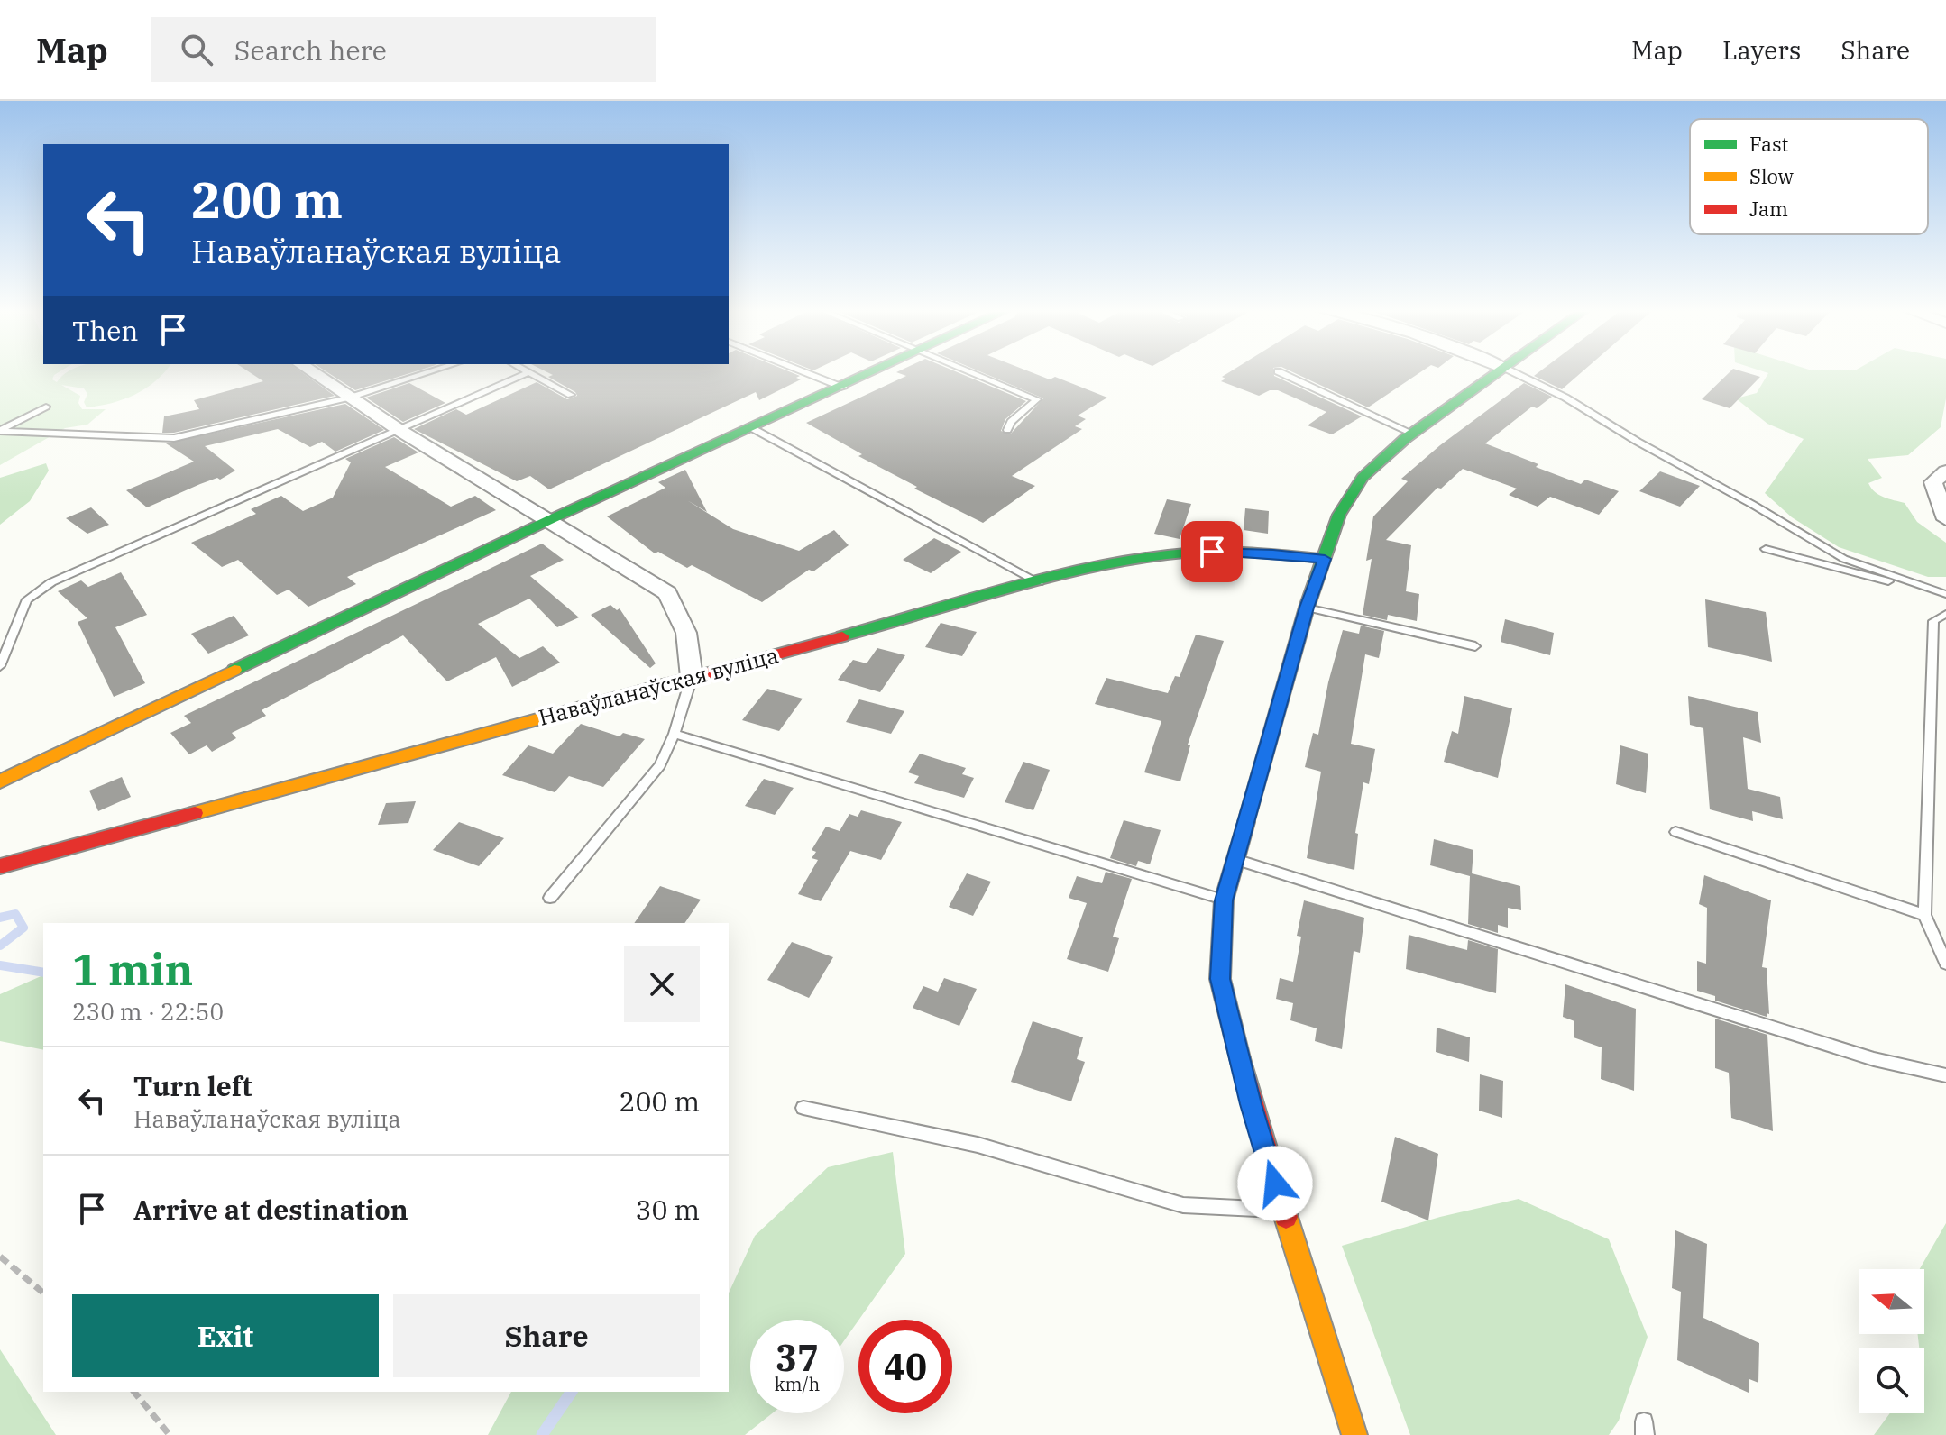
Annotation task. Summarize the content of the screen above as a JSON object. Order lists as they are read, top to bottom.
{
  "streets": {
    "street": ["Наваўланаўская вуліца"]
  },
  "legend": ["Fast", "Slow", "Jam"],
  "north": "left",
  "page": {
    "header": "Map",
    "search": "Search here",
    "nav": ["Map", "Layers", "Share"],
    "turn": ["200 m", "Наваўланаўская вуліца"],
    "then": "Then",
    "heading": ["1 min", "230 m · 22:50"],
    "list": [
      {
        "name": "Turn left",
        "note": "Наваўланаўская вуліца",
        "value": "200 m"
      },
      {
        "name": "Arrive at destination",
        "value": "30 m"
      }
    ],
    "buttons": ["Exit", "Share"],
    "speed": "37 km/h",
    "limit": "40"
  }
}
